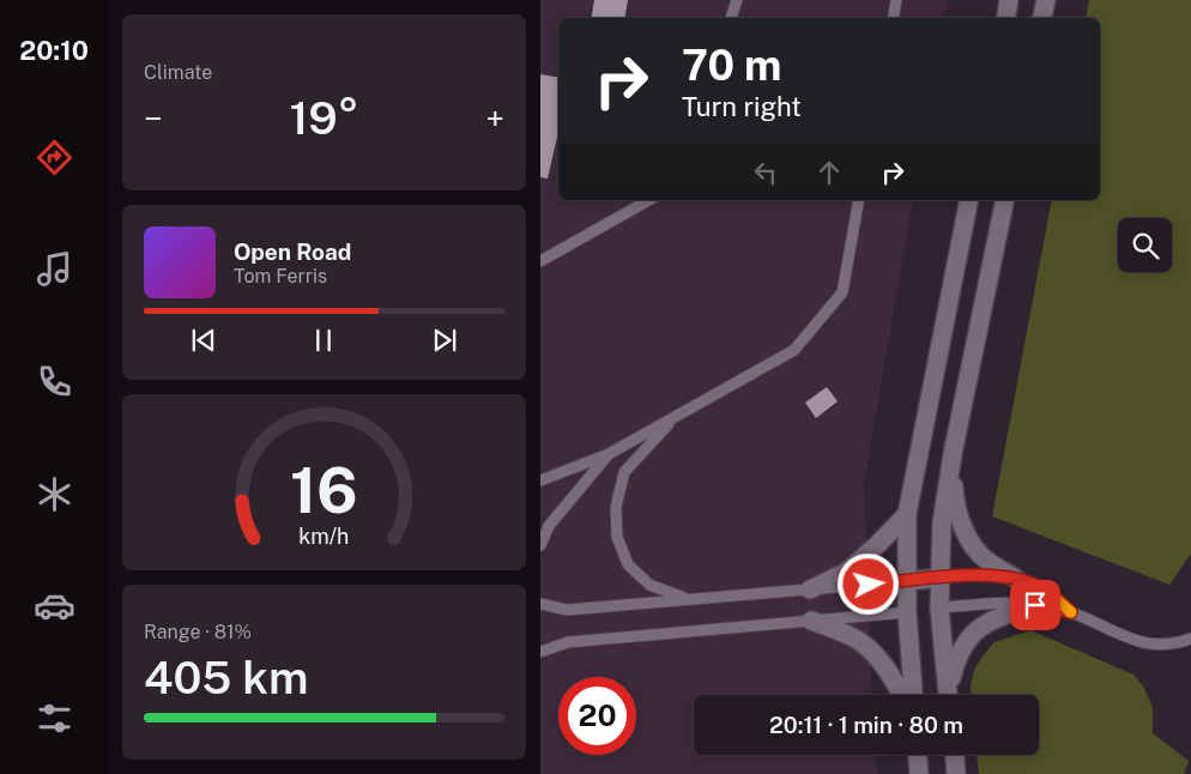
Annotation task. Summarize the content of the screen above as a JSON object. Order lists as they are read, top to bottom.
{
  "page": {
    "tabs": "20:10",
    "tile": [
      "Climate",
      ["Range · 81%", "405 km"]
    ],
    "turn": ["70 m", "Turn right"],
    "heat": ["−", "19°", "+"],
    "song": ["Open Road", "Tom Ferris"],
    "limit": "20",
    "trip": "20:11 · 1 min · 80 m",
    "gauge": ["16", "km/h"]
  }
}
